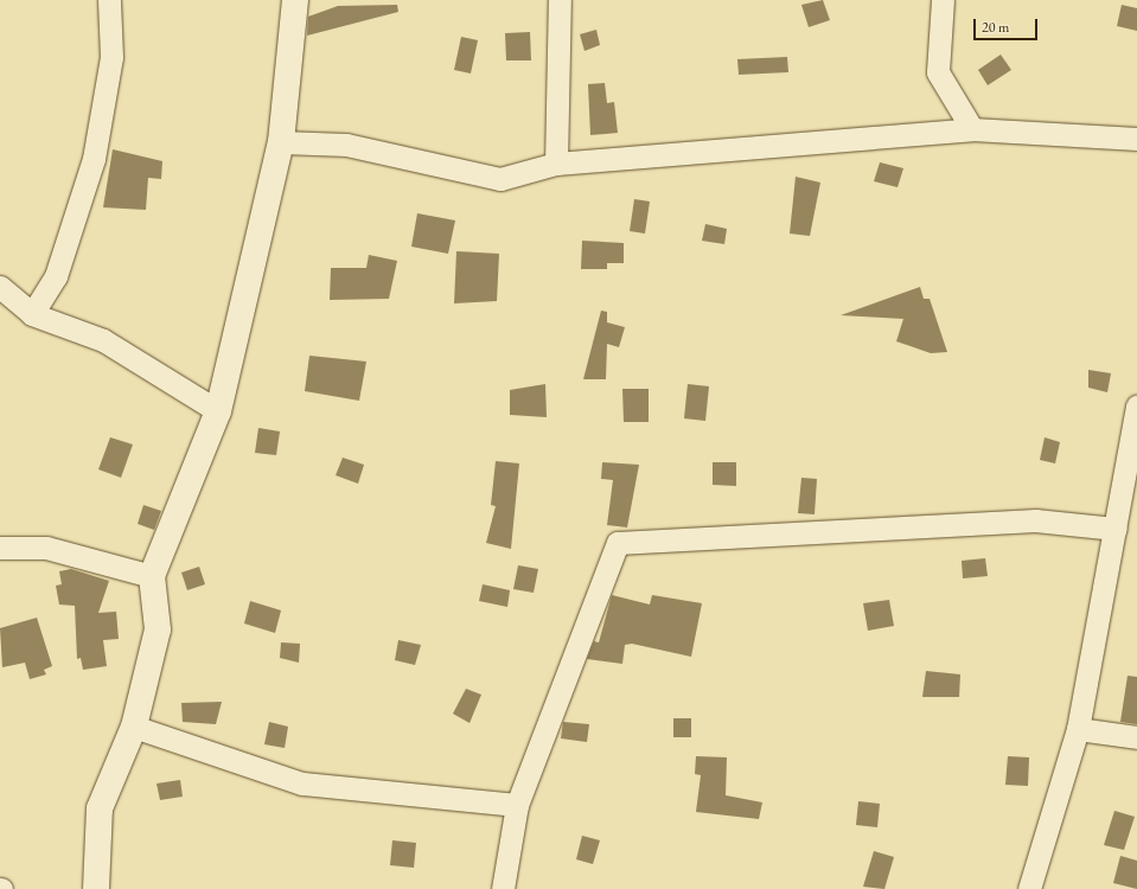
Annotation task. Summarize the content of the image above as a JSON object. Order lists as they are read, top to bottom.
{
  "scale_bar": "20 m"
}
